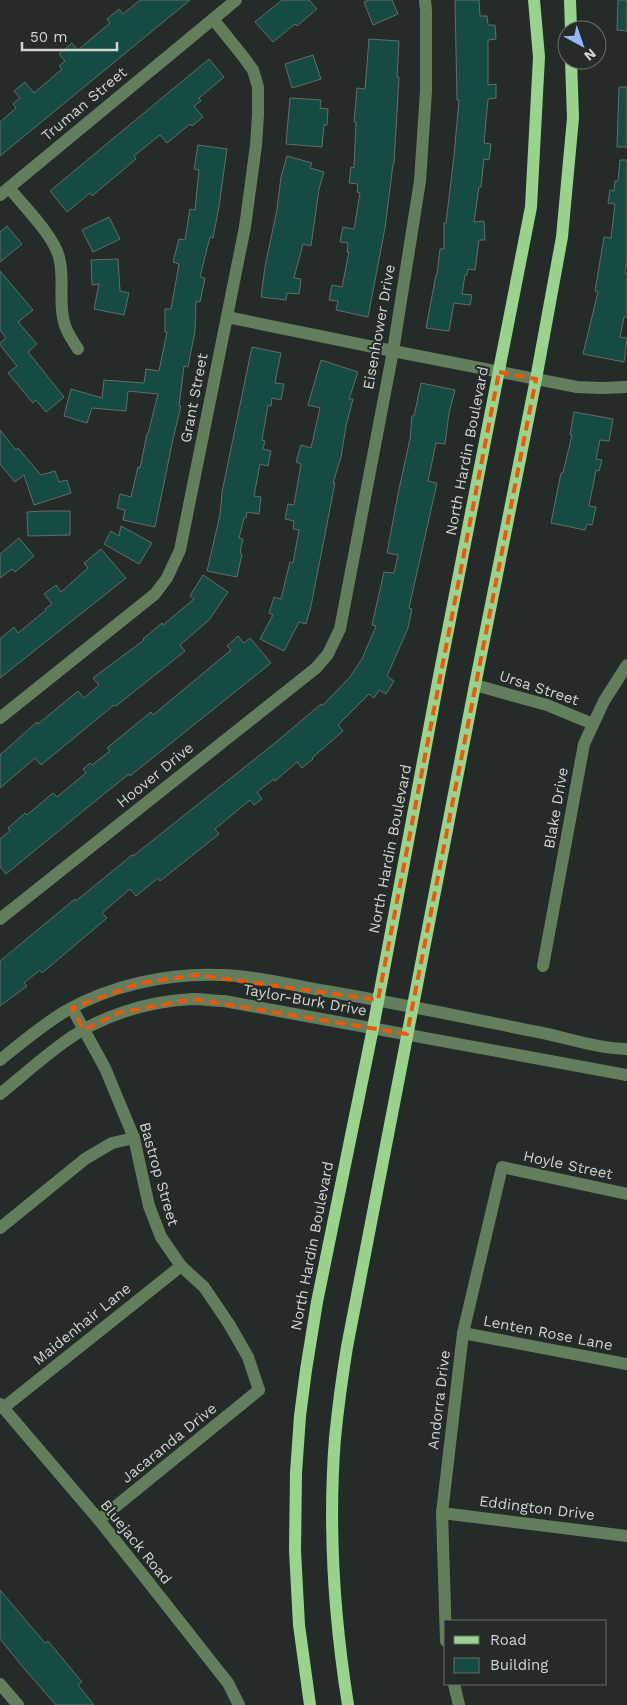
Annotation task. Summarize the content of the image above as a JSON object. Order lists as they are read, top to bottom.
{
  "streets": {
    "main road": ["North Hardin Boulevard"],
    "street": [
      "Truman Street",
      "Eisenhower Drive",
      "Grant Street",
      "Ursa Street",
      "Hoover Drive",
      "Blake Drive",
      "Taylor-Burk Drive",
      "Hoyle Street",
      "Bastrop Street",
      "Maidenhair Lane",
      "Lenten Rose Lane",
      "Andorra Drive",
      "Jacaranda Drive",
      "Eddington Drive",
      "Bluejack Road"
    ]
  },
  "crossings": [
    ["Truman Street", "Grant Street"],
    ["Eisenhower Drive", "Hoover Drive"],
    ["North Hardin Boulevard", "Taylor-Burk Drive"],
    ["Ursa Street", "Blake Drive"],
    ["Taylor-Burk Drive", "Bastrop Street"],
    ["Hoyle Street", "Andorra Drive"],
    ["Bastrop Street", "Maidenhair Lane"],
    ["Bastrop Street", "Jacaranda Drive"],
    ["Maidenhair Lane", "Bluejack Road"],
    ["Lenten Rose Lane", "Andorra Drive"],
    ["Andorra Drive", "Eddington Drive"],
    ["Jacaranda Drive", "Bluejack Road"]
  ],
  "legend": ["Road", "Building"],
  "scale_bar": "50 m",
  "north": "bottom right"
}
